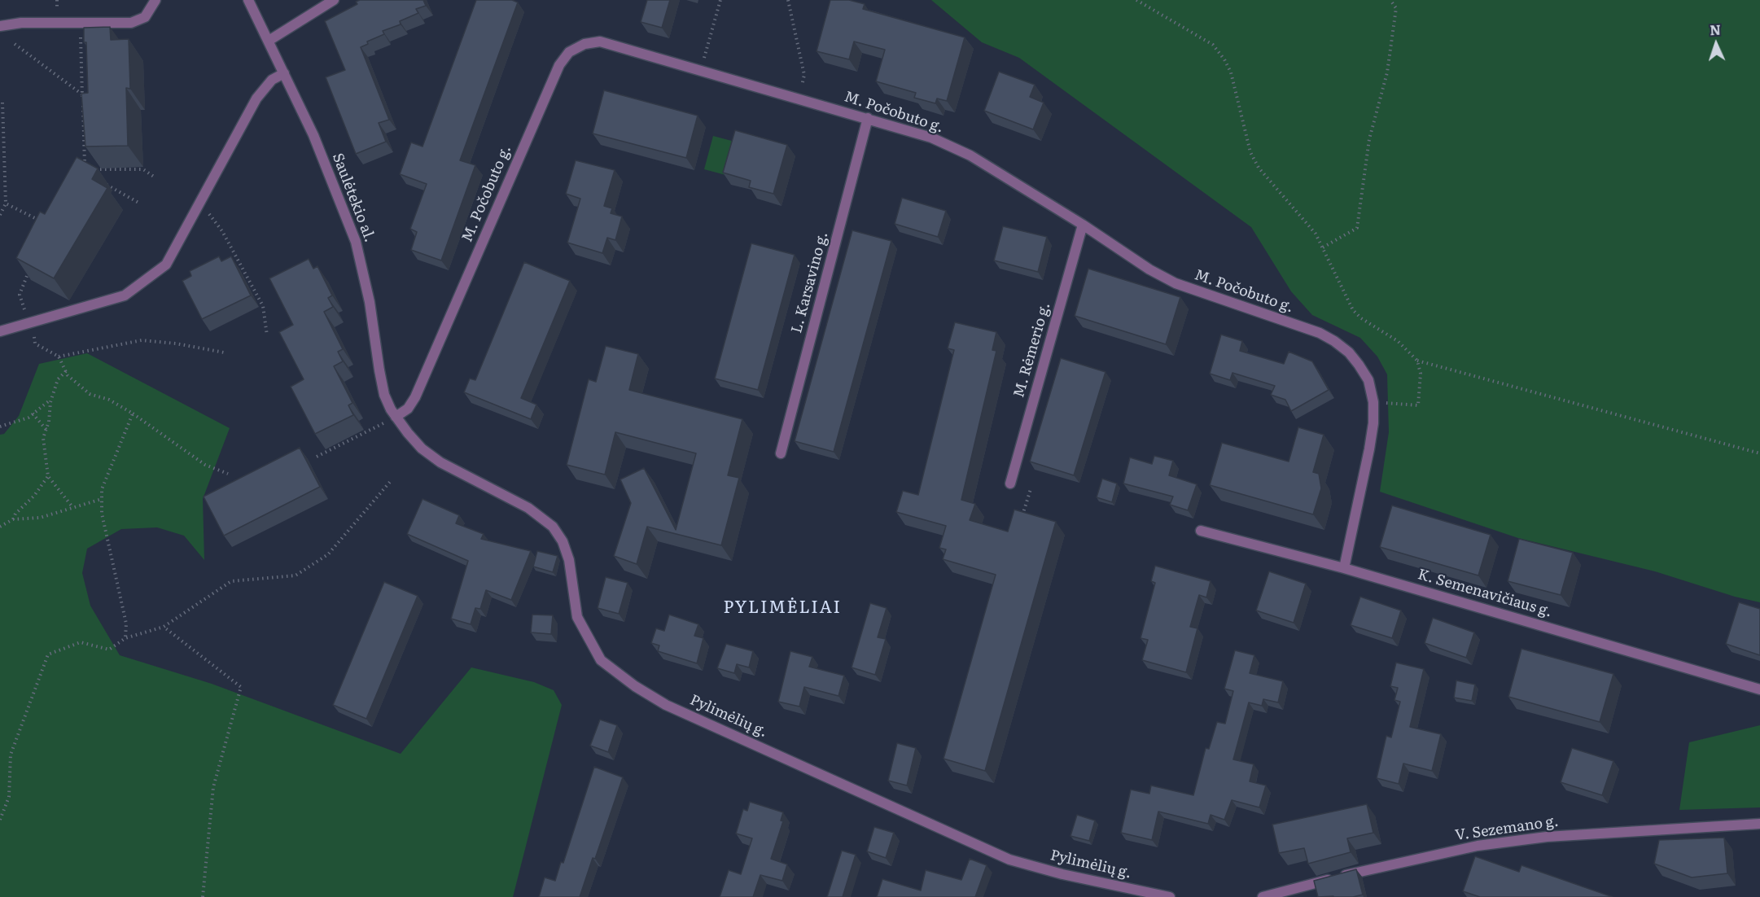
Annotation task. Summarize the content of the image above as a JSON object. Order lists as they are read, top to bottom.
{
  "streets": {
    "street": [
      "M. Počobuto g.",
      "Saulėtekio al.",
      "L. Karsavino g.",
      "M. Rėmerio g.",
      "K. Semenavičiaus g.",
      "Pylimėlių g.",
      "V. Sezemano g."
    ]
  },
  "crossings": [
    ["M. Počobuto g.", "Saulėtekio al."],
    ["M. Počobuto g.", "L. Karsavino g."],
    ["M. Počobuto g.", "M. Rėmerio g."],
    ["M. Počobuto g.", "K. Semenavičiaus g."],
    ["M. Počobuto g.", "Pylimėlių g."],
    ["Saulėtekio al.", "Pylimėlių g."]
  ],
  "districts": ["PYLIMĖLIAI"],
  "north": "top"
}
